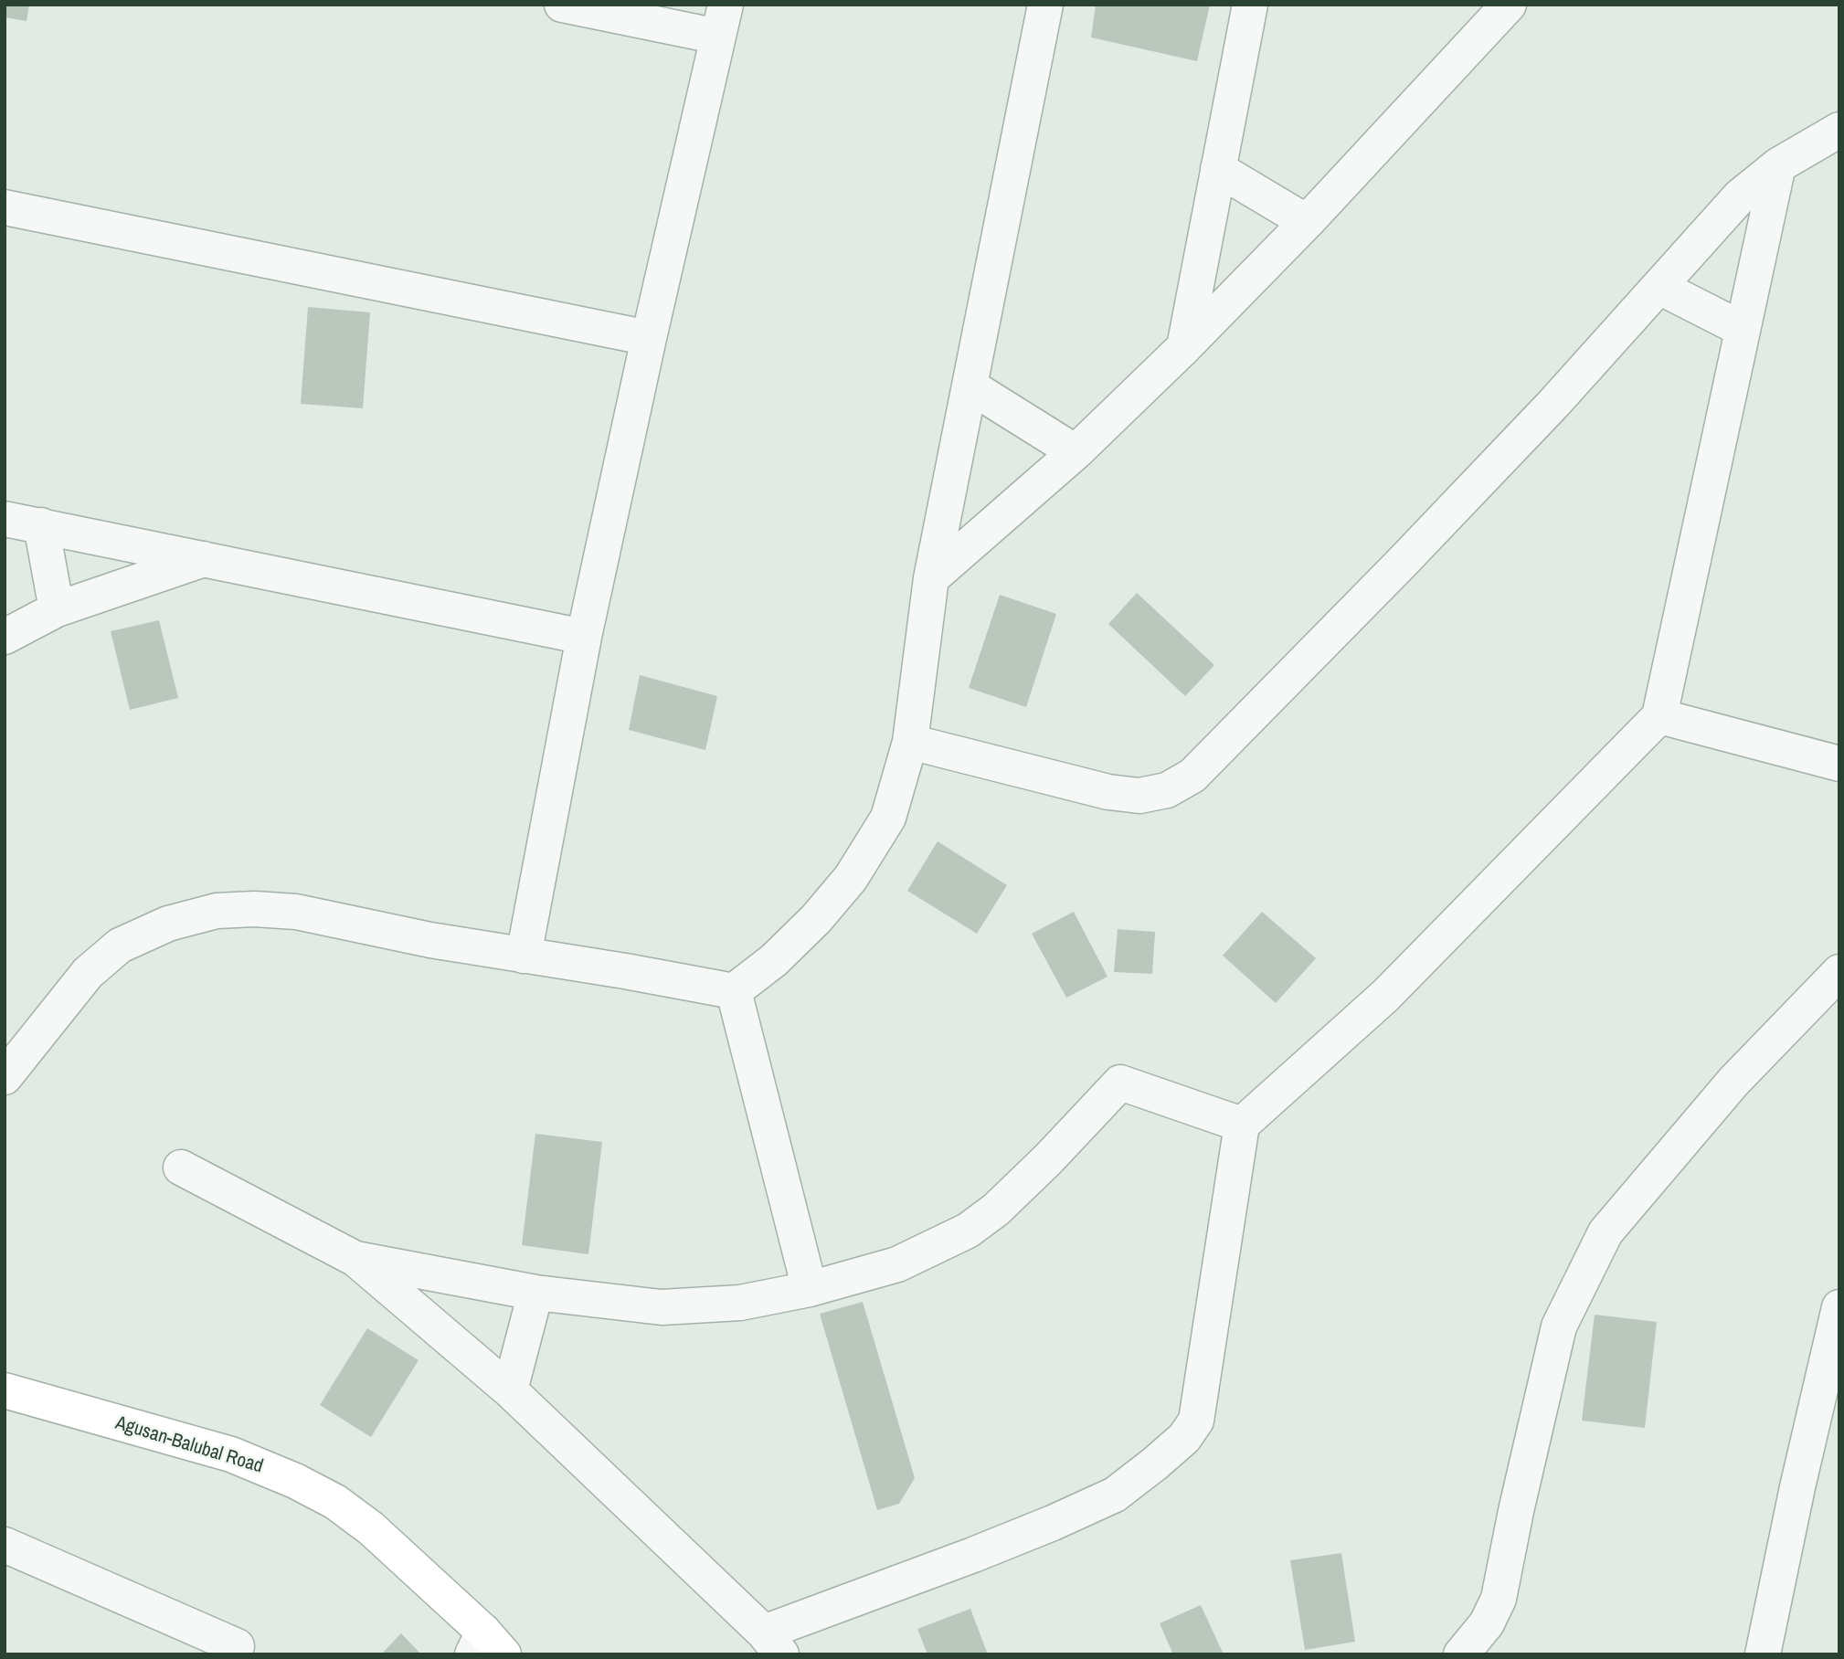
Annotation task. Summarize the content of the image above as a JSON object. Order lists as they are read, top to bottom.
{
  "streets": {
    "main road": ["Agusan-Balubal Road"]
  }
}
